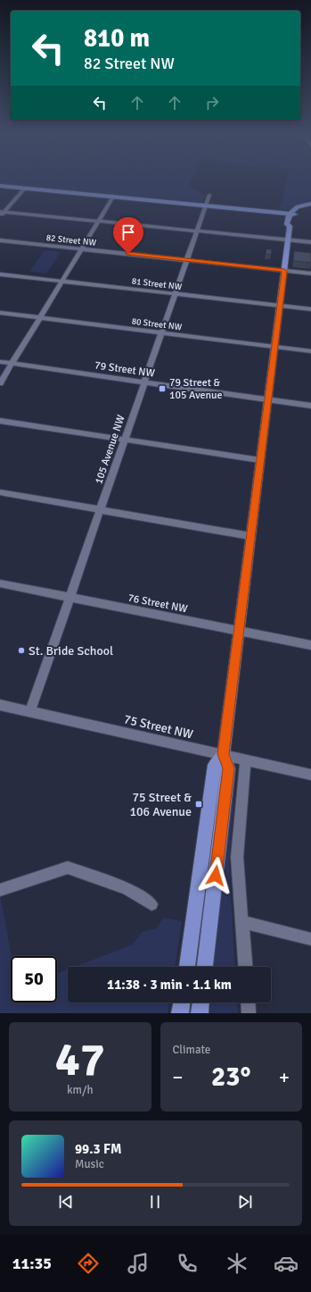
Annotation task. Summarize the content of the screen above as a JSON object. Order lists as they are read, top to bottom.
{
  "streets": {
    "street": [
      "82 Street NW",
      "81 Street NW",
      "80 Street NW",
      "79 Street NW",
      "105 Avenue NW",
      "76 Street NW",
      "75 Street NW"
    ]
  },
  "crossings": [
    ["82 Street NW", "105 Avenue NW"],
    ["81 Street NW", "105 Avenue NW"],
    ["80 Street NW", "105 Avenue NW"],
    ["79 Street NW", "105 Avenue NW"],
    ["105 Avenue NW", "76 Street NW"],
    ["105 Avenue NW", "75 Street NW"]
  ],
  "places": {
    "transit": ["79 Street & 105 Avenue", "75 Street & 106 Avenue"],
    "other": ["St. Bride School"]
  },
  "page": {
    "turn": ["810 m", "82 Street NW"],
    "limit": "50",
    "trip": "11:38 · 3 min · 1.1 km",
    "tile": [
      ["47", "km/h"],
      "Climate"
    ],
    "heat": ["−", "23°", "+"],
    "song": ["99.3 FM", "Music"],
    "tabs": "11:35"
  }
}
